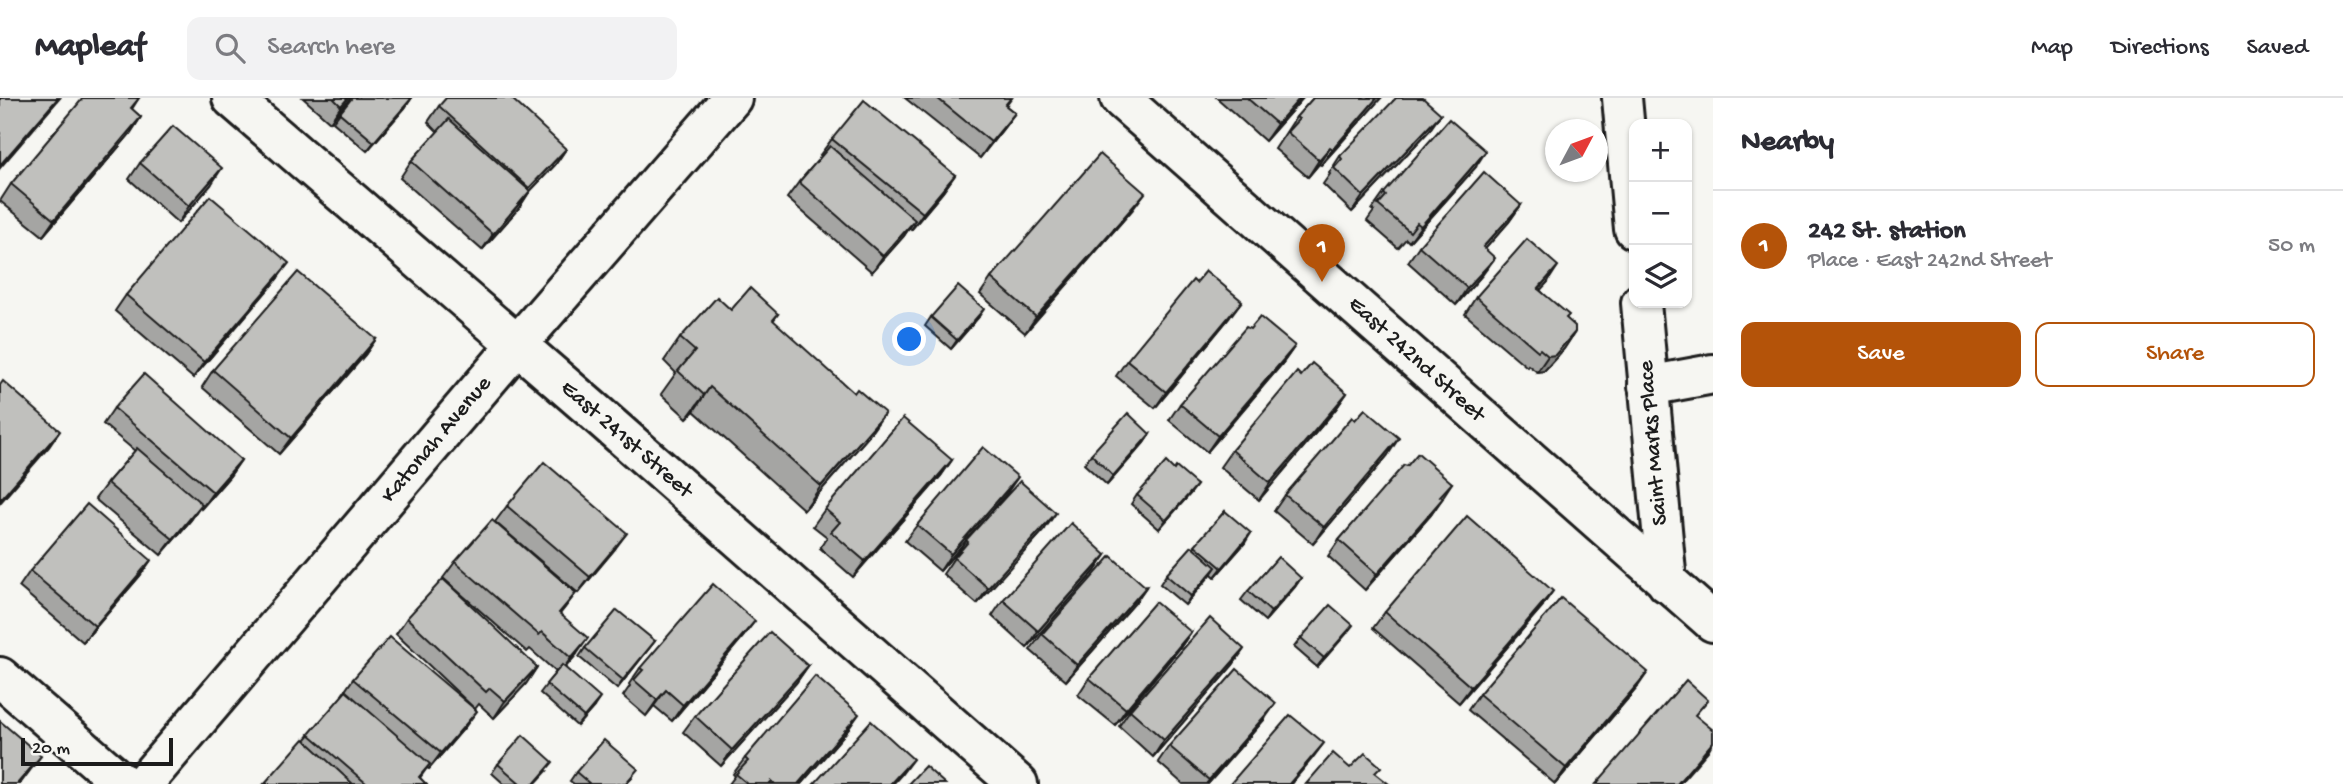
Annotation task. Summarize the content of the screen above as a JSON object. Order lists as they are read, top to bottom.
{
  "streets": {
    "street": [
      "East 242nd Street",
      "Katonah Avenue",
      "East 241st Street",
      "Saint Marks Place"
    ]
  },
  "crossings": [
    ["East 242nd Street", "Saint Marks Place"],
    ["Katonah Avenue", "East 241st Street"]
  ],
  "scale_bar": "20 m",
  "north": "top right",
  "page": {
    "header": "Mapleaf",
    "search": "Search here",
    "nav": ["Map", "Directions", "Saved"],
    "heading": "Nearby",
    "map_buttons": ["+", "−"],
    "list": [
      {
        "mark": "1",
        "name": "242 St. station",
        "note": "Place · East 242nd Street",
        "value": "50 m"
      }
    ],
    "pins": "1",
    "buttons": ["Save", "Share"],
    "scale": "20 m"
  }
}
